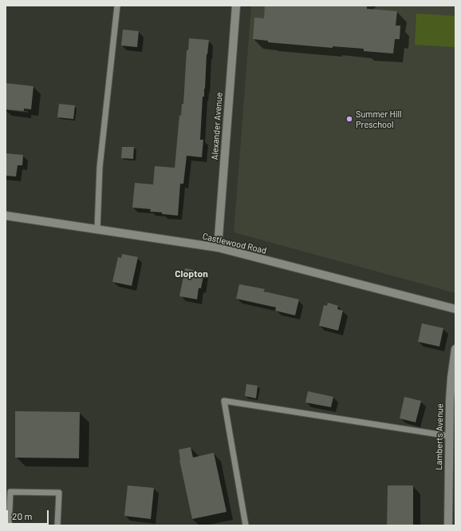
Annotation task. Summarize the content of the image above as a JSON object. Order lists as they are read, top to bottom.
{
  "streets": {
    "street": ["Alexander Avenue", "Castlewood Road", "Lamberts Avenue"]
  },
  "crossings": [
    ["Alexander Avenue", "Castlewood Road"]
  ],
  "districts": ["Clopton"],
  "places": ["Summer Hill Preschool"],
  "scale_bar": "20 m"
}
